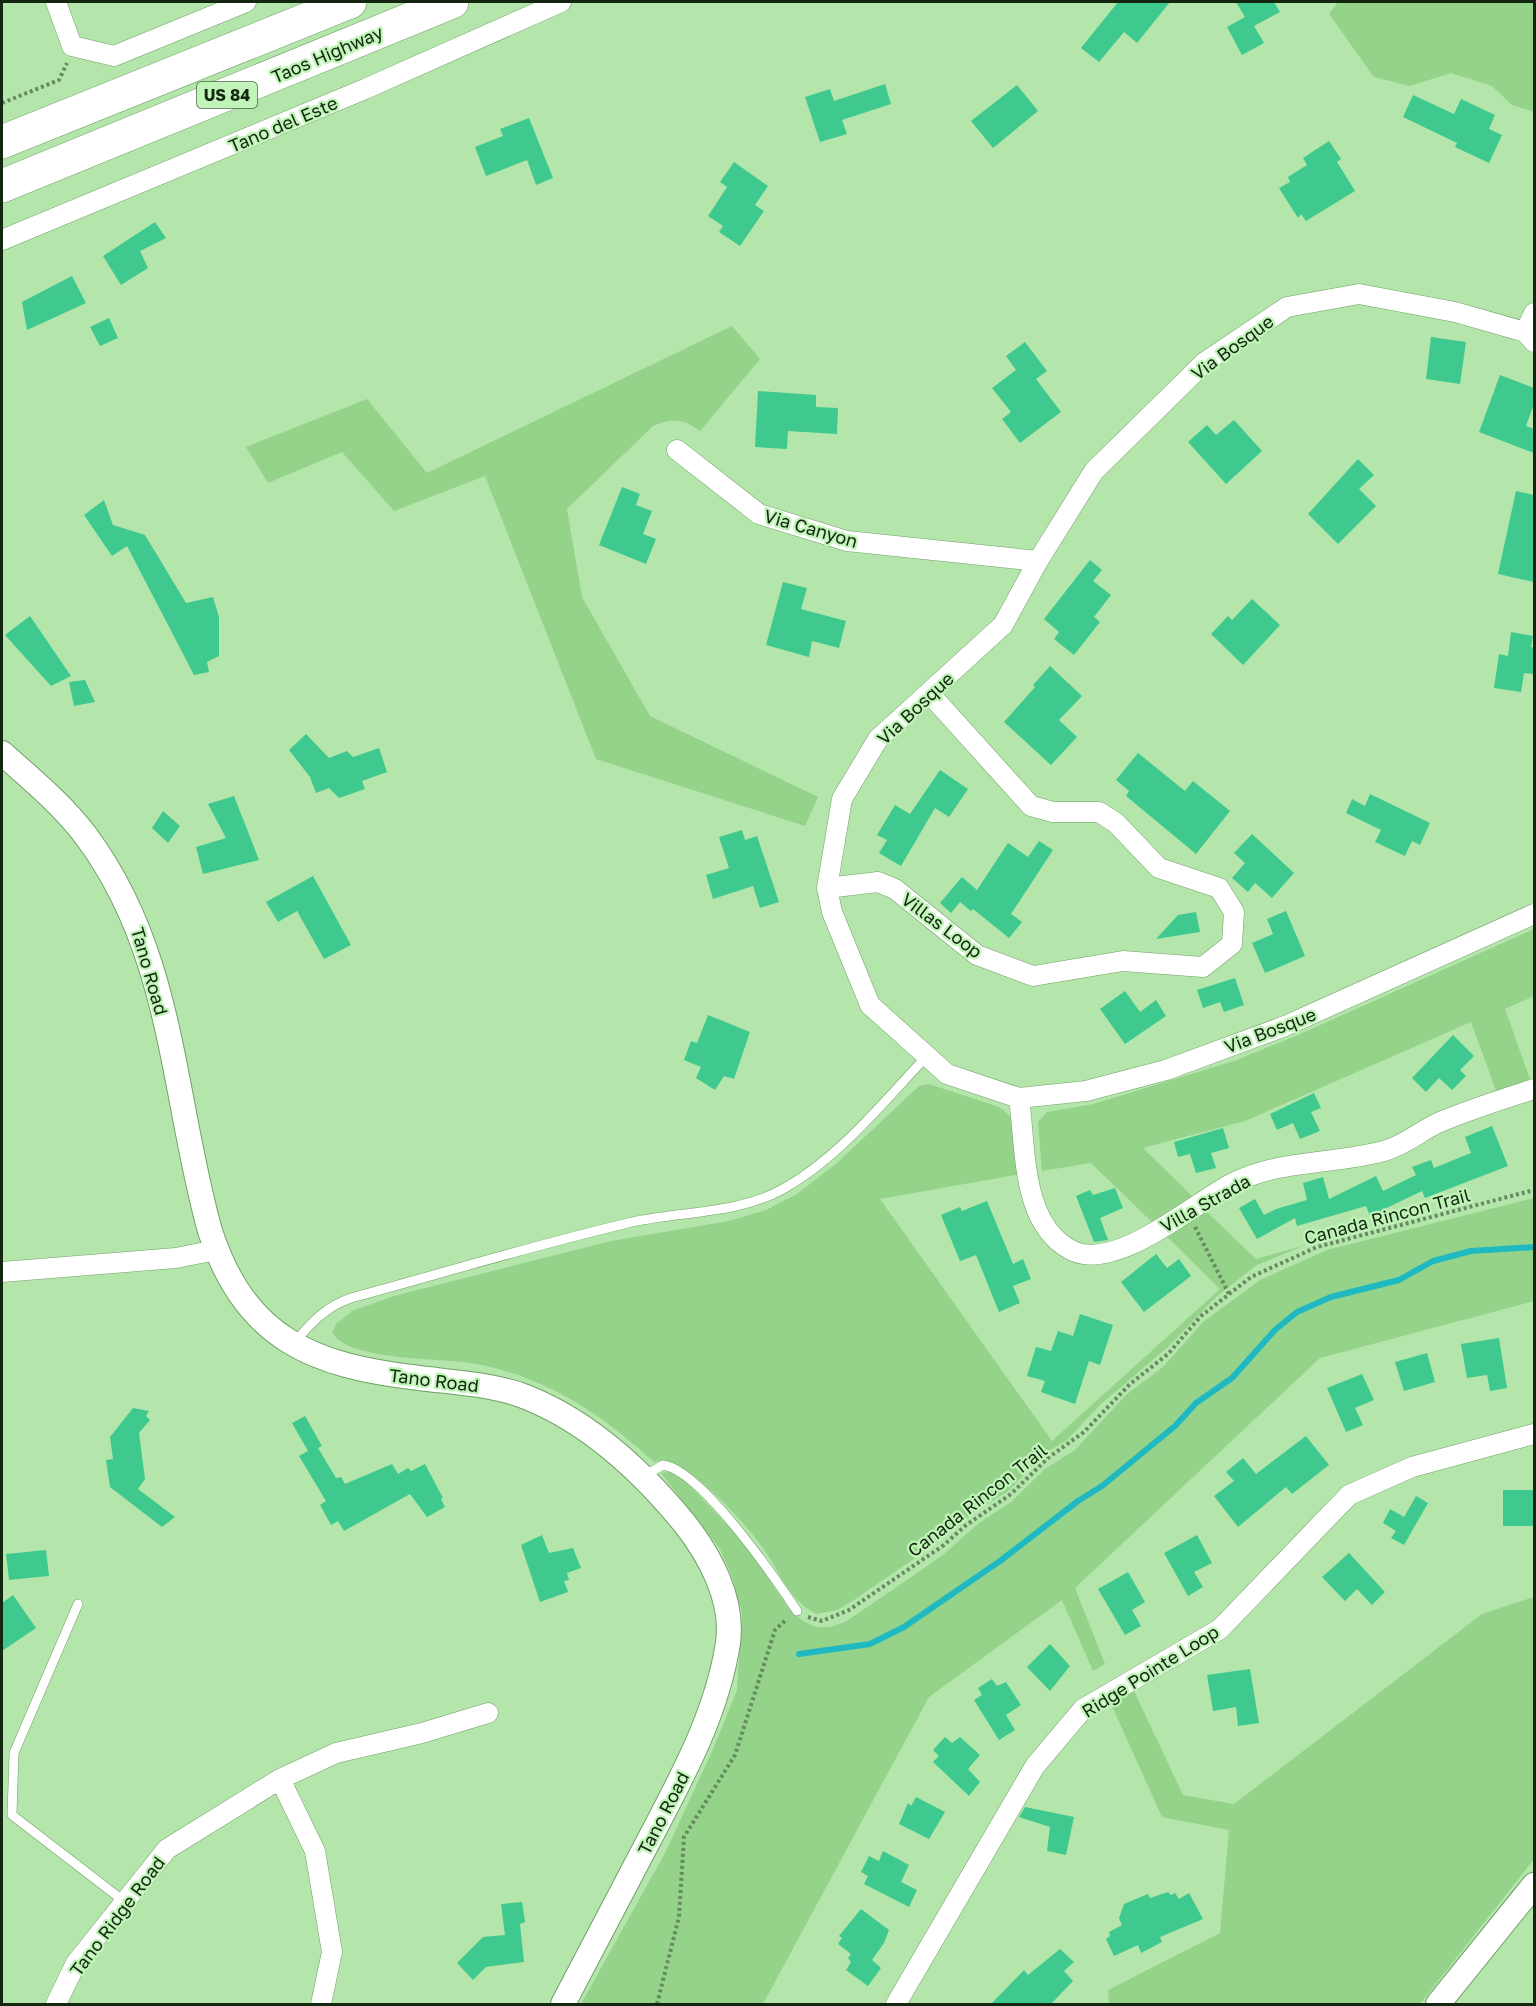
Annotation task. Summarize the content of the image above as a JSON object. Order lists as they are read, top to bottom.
{
  "streets": {
    "highway": ["Taos Highway", "US 84"],
    "street": [
      "Tano del Este",
      "Via Bosque",
      "Via Canyon",
      "Villas Loop",
      "Tano Road",
      "Villa Strada",
      "Ridge Pointe Loop",
      "Tano Ridge Road"
    ],
    "path": ["Canada Rincon Trail"]
  },
  "crossings": [
    ["Via Bosque", "Via Canyon"],
    ["Via Bosque", "Villas Loop"],
    ["Via Bosque", "Villa Strada"]
  ]
}
